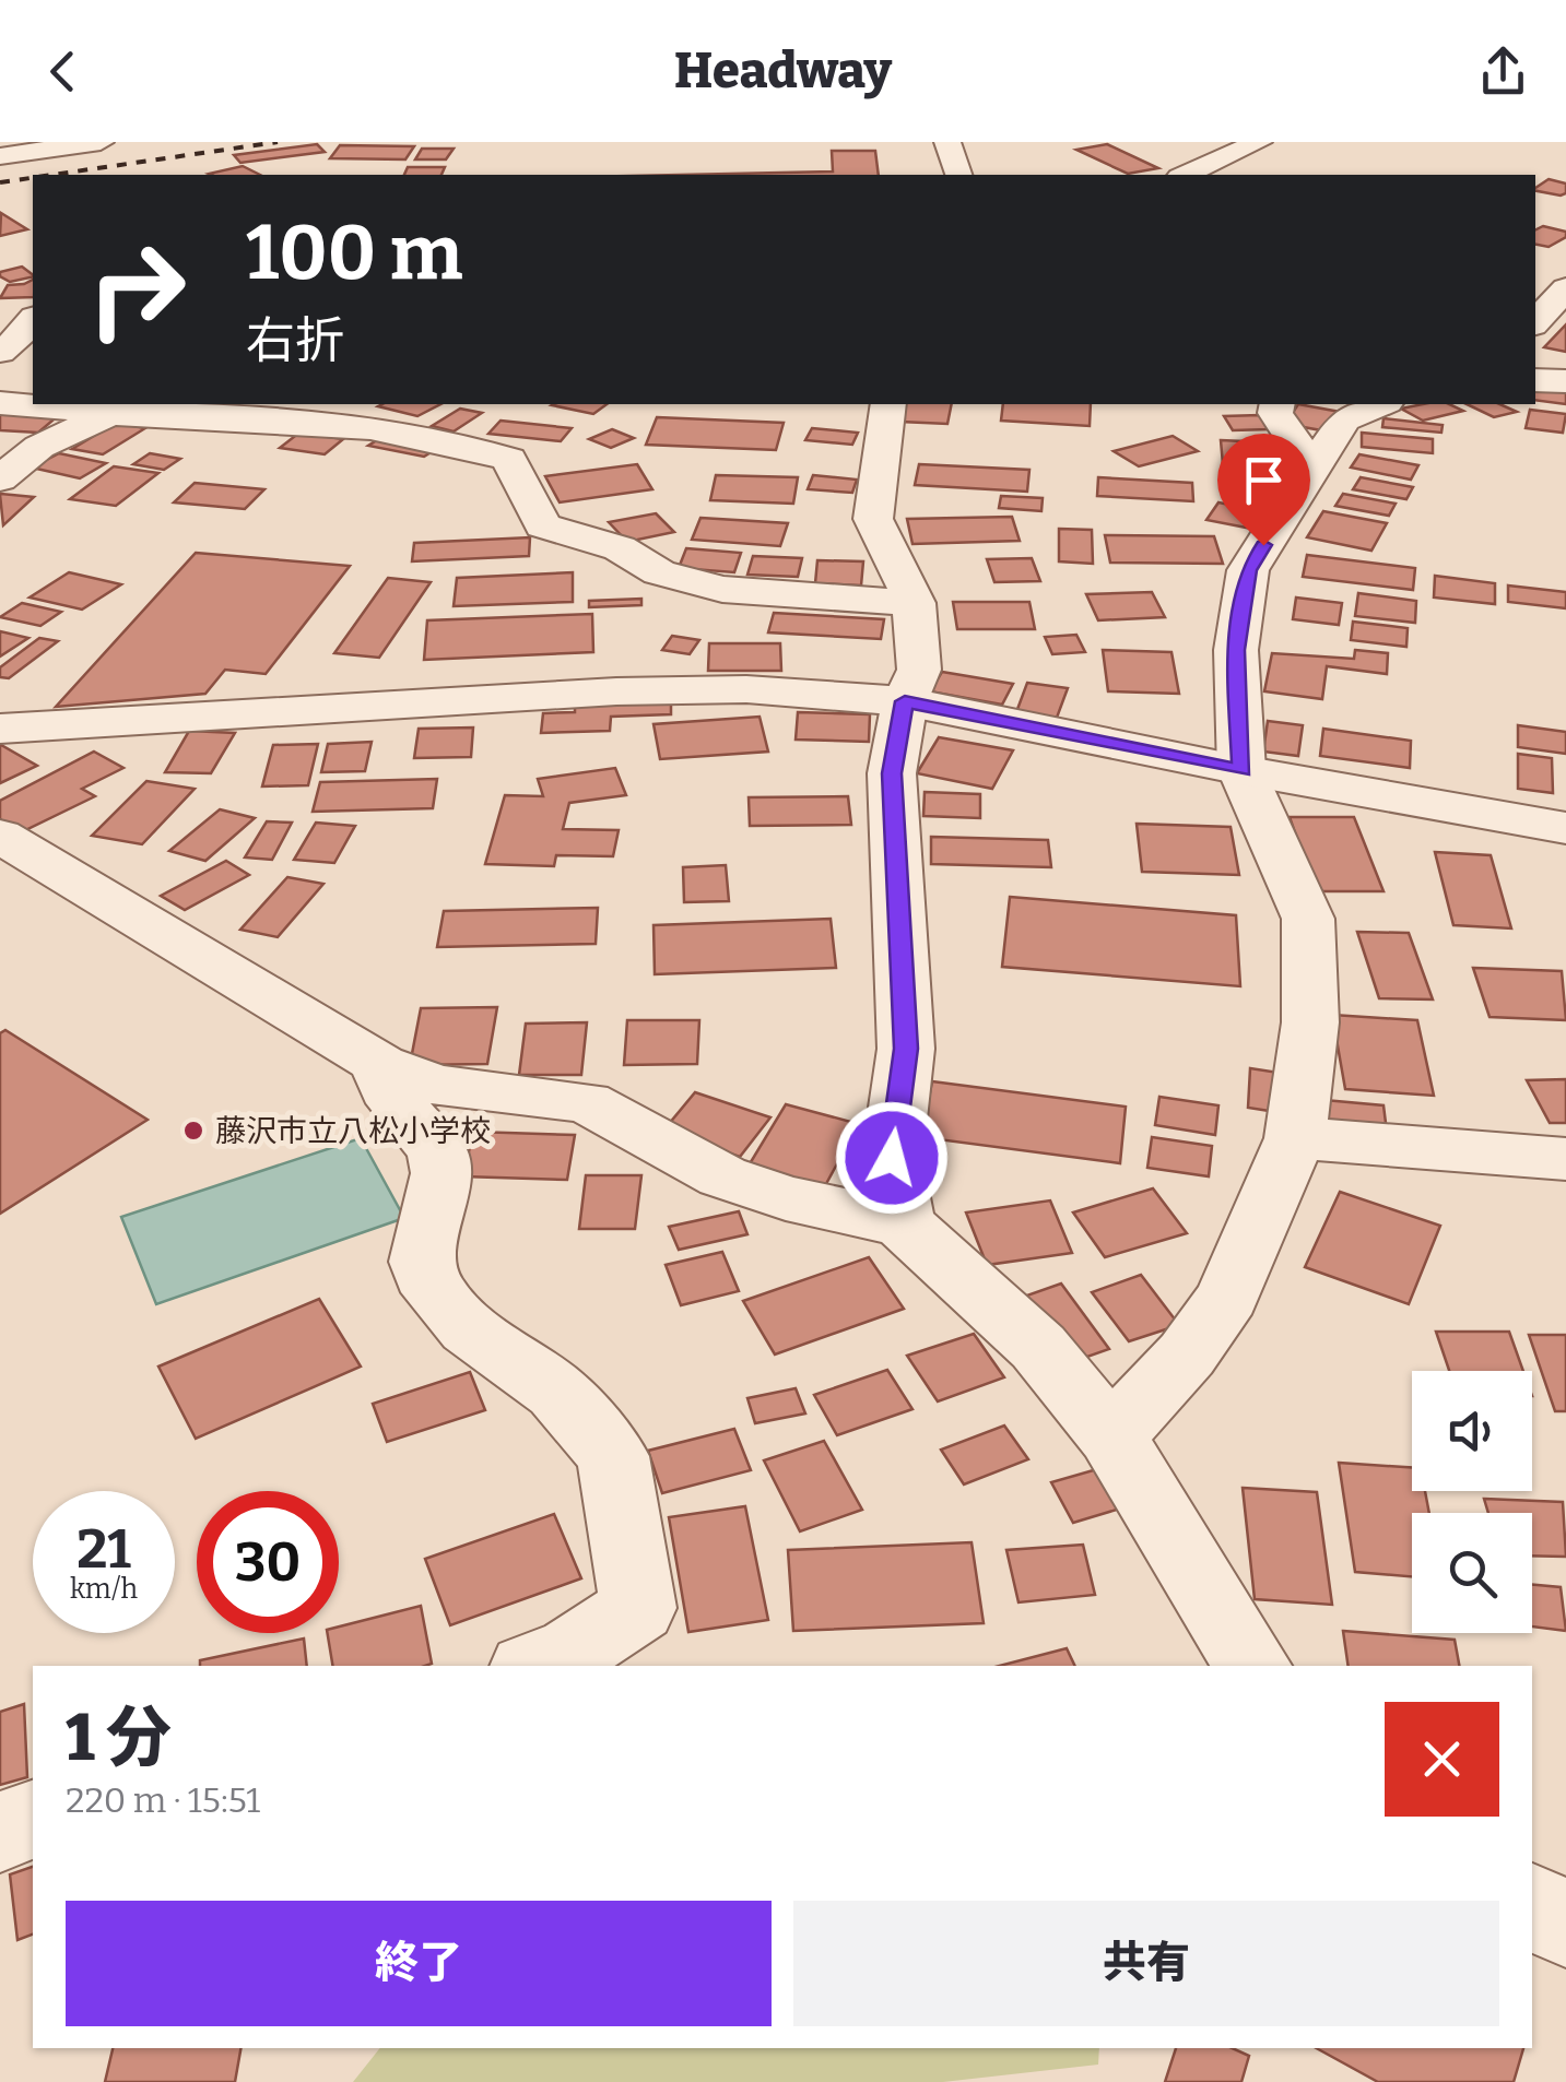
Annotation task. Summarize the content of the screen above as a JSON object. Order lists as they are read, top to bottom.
{
  "places": ["藤沢市立八松小学校"],
  "page": {
    "header": "Headway",
    "turn": ["100 m", "右折"],
    "speed": "21 km/h",
    "limit": "30",
    "heading": ["1 分", "220 m · 15:51"],
    "buttons": ["終了", "共有"]
  }
}
